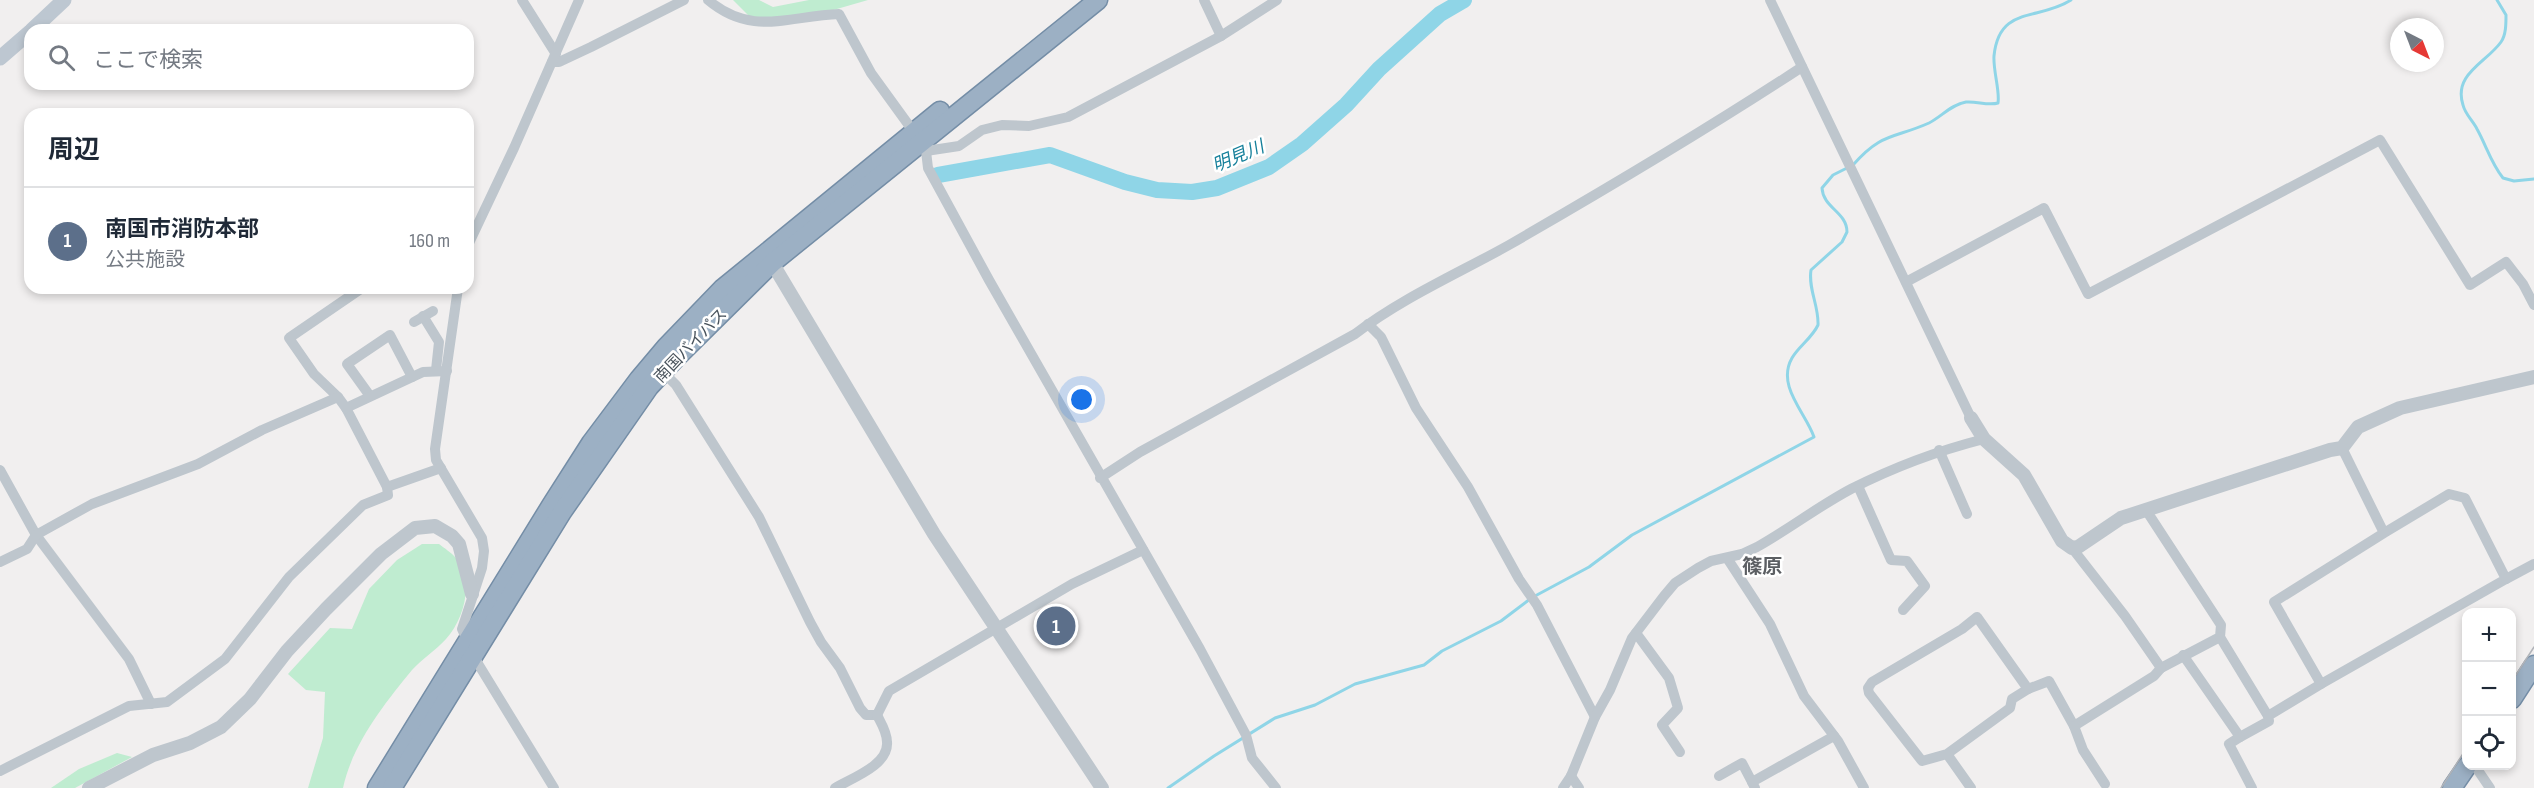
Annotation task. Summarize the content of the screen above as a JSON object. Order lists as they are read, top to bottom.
{
  "streets": {
    "highway": ["南国バイパス"]
  },
  "districts": ["篠原"],
  "water": ["明見川"],
  "north": "bottom right",
  "page": {
    "search": "ここで検索",
    "heading": "周辺",
    "list": [
      {
        "mark": "1",
        "name": "南国市消防本部",
        "note": "公共施設",
        "value": "160 m"
      }
    ],
    "pins": "1",
    "map_buttons": ["+", "−"]
  }
}
